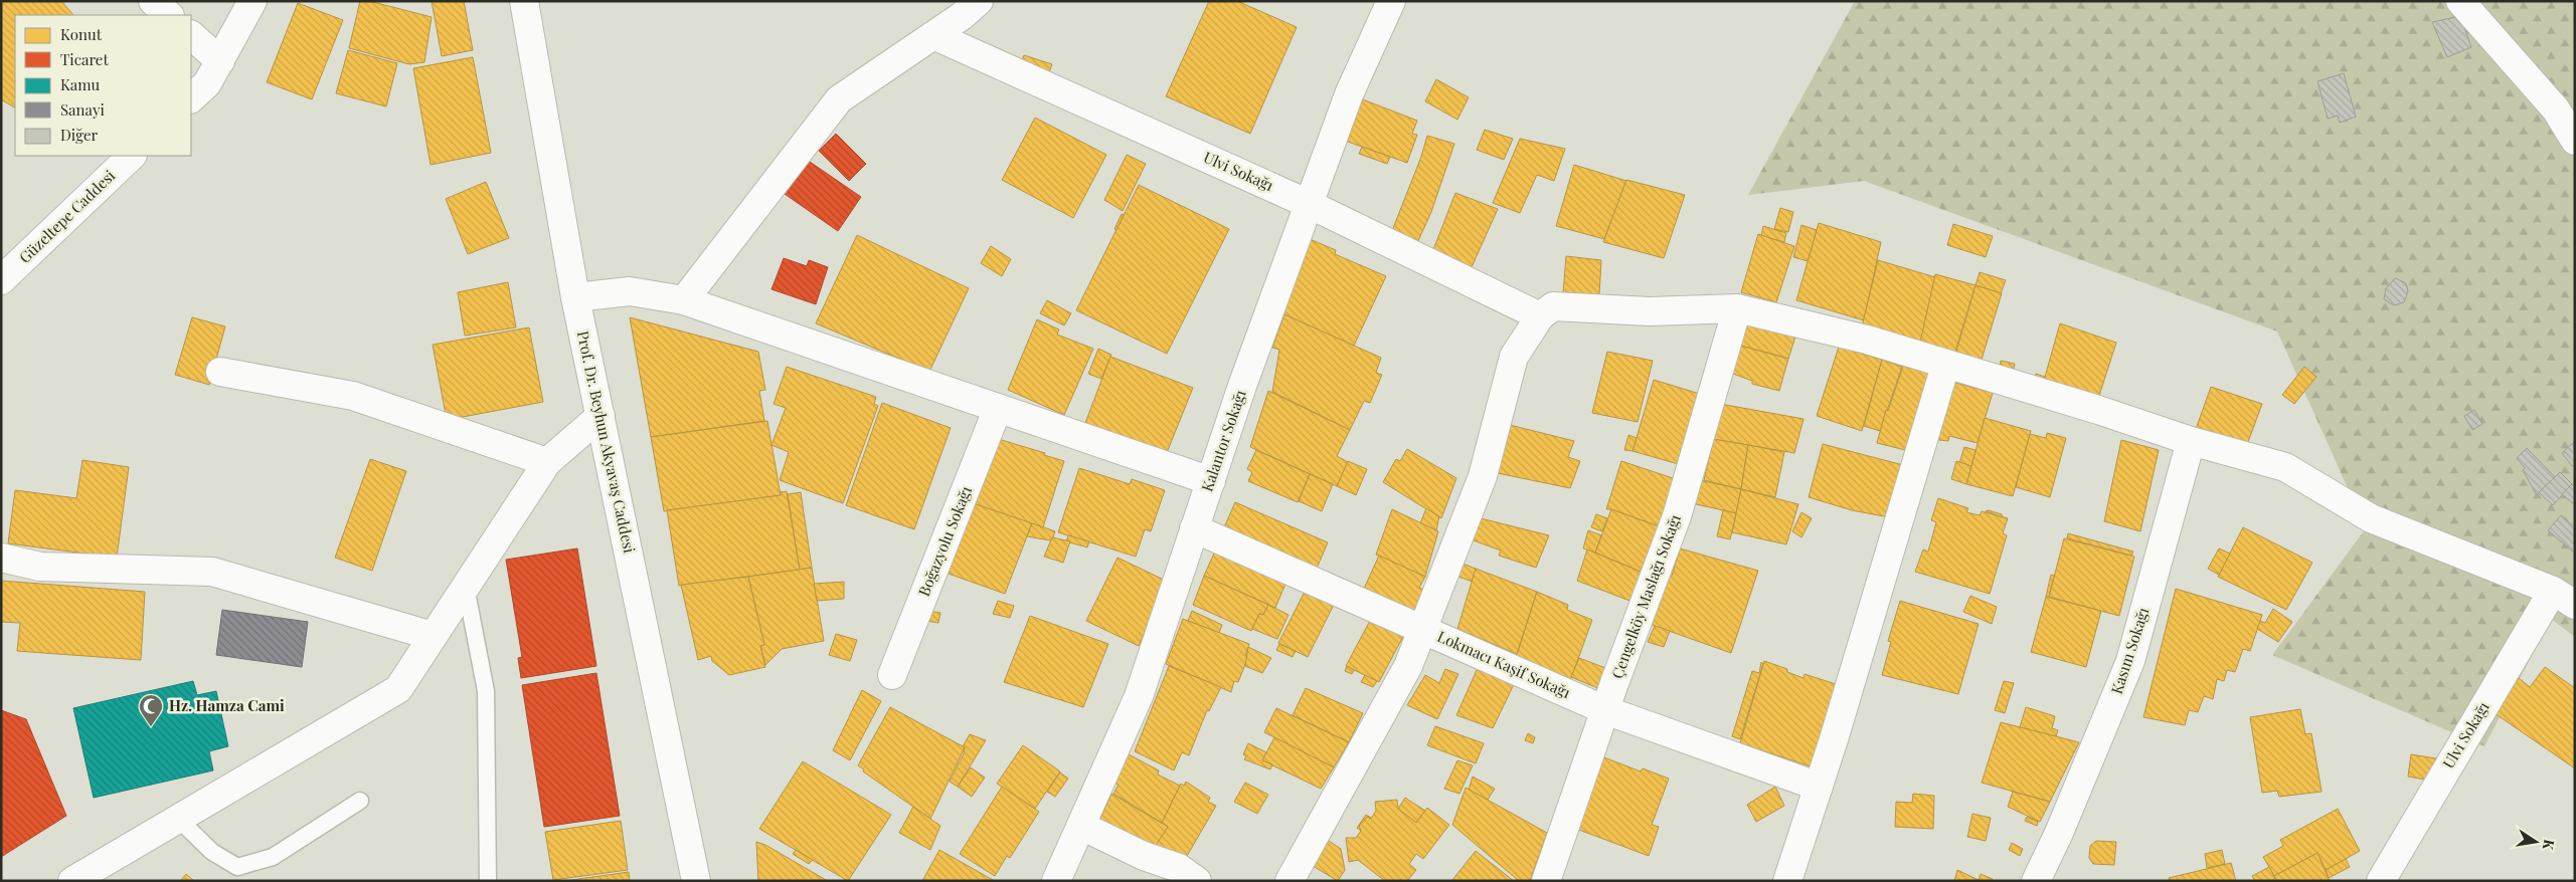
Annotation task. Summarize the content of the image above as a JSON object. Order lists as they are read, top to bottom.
{
  "streets": {
    "street": [
      "Ulvi Sokağı",
      "Güzeltepe Caddesi",
      "Kalantor Sokağı",
      "Prof. Dr. Beyhun Akyavaş Caddesi",
      "Boğazyolu Sokağı",
      "Çengelköy Maslağı Sokağı",
      "Kasım Sokağı",
      "Lokmacı Kaşif Sokağı"
    ]
  },
  "crossings": [
    ["Ulvi Sokağı", "Kalantor Sokağı"],
    ["Kalantor Sokağı", "Lokmacı Kaşif Sokağı"],
    ["Çengelköy Maslağı Sokağı", "Lokmacı Kaşif Sokağı"]
  ],
  "places": {
    "mosque": ["Hz. Hamza Cami"]
  },
  "legend": [
    "Konut",
    "Ticaret",
    "Kamu",
    "Sanayi",
    "Diğer"
  ],
  "north": "right"
}
